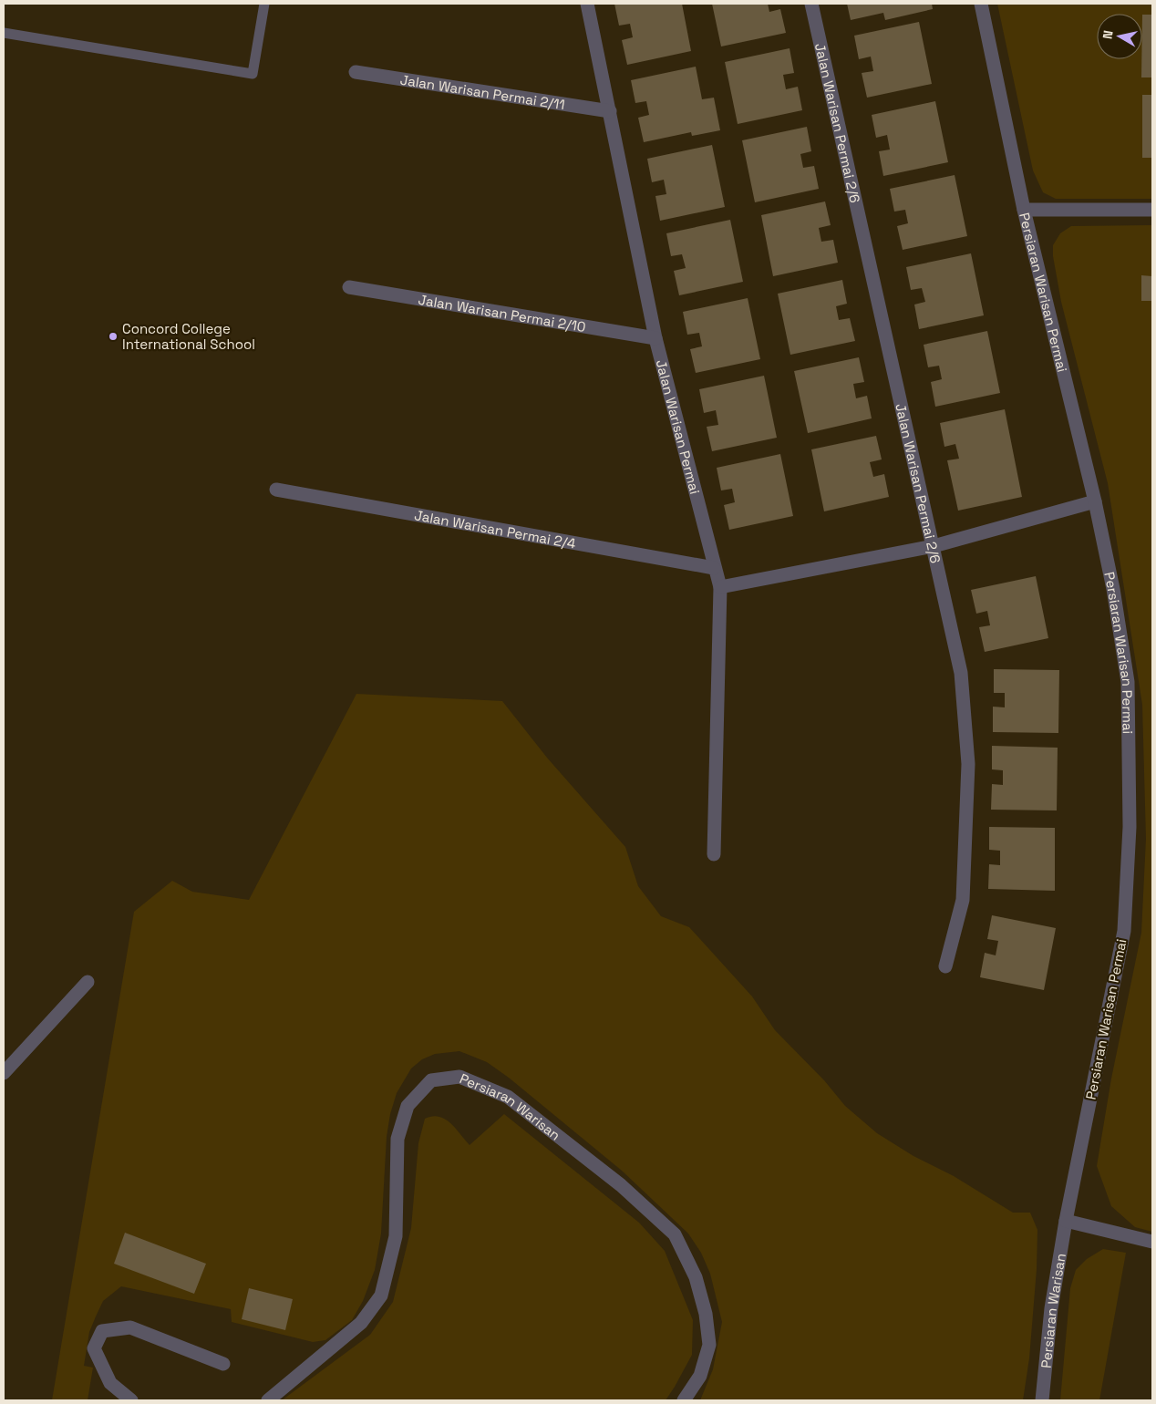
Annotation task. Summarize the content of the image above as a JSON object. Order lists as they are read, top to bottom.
{
  "streets": {
    "street": [
      "Jalan Warisan Permai 2/11",
      "Jalan Warisan Permai 2/6",
      "Persiaran Warisan Permai",
      "Jalan Warisan Permai 2/10",
      "Jalan Warisan Permai",
      "Jalan Warisan Permai 2/4",
      "Persiaran Warisan"
    ]
  },
  "crossings": [
    ["Jalan Warisan Permai 2/11", "Jalan Warisan Permai"],
    ["Persiaran Warisan Permai", "Persiaran Warisan"],
    ["Jalan Warisan Permai 2/10", "Jalan Warisan Permai"],
    ["Jalan Warisan Permai", "Jalan Warisan Permai 2/4"]
  ],
  "places": ["Concord College International School"],
  "north": "left"
}
